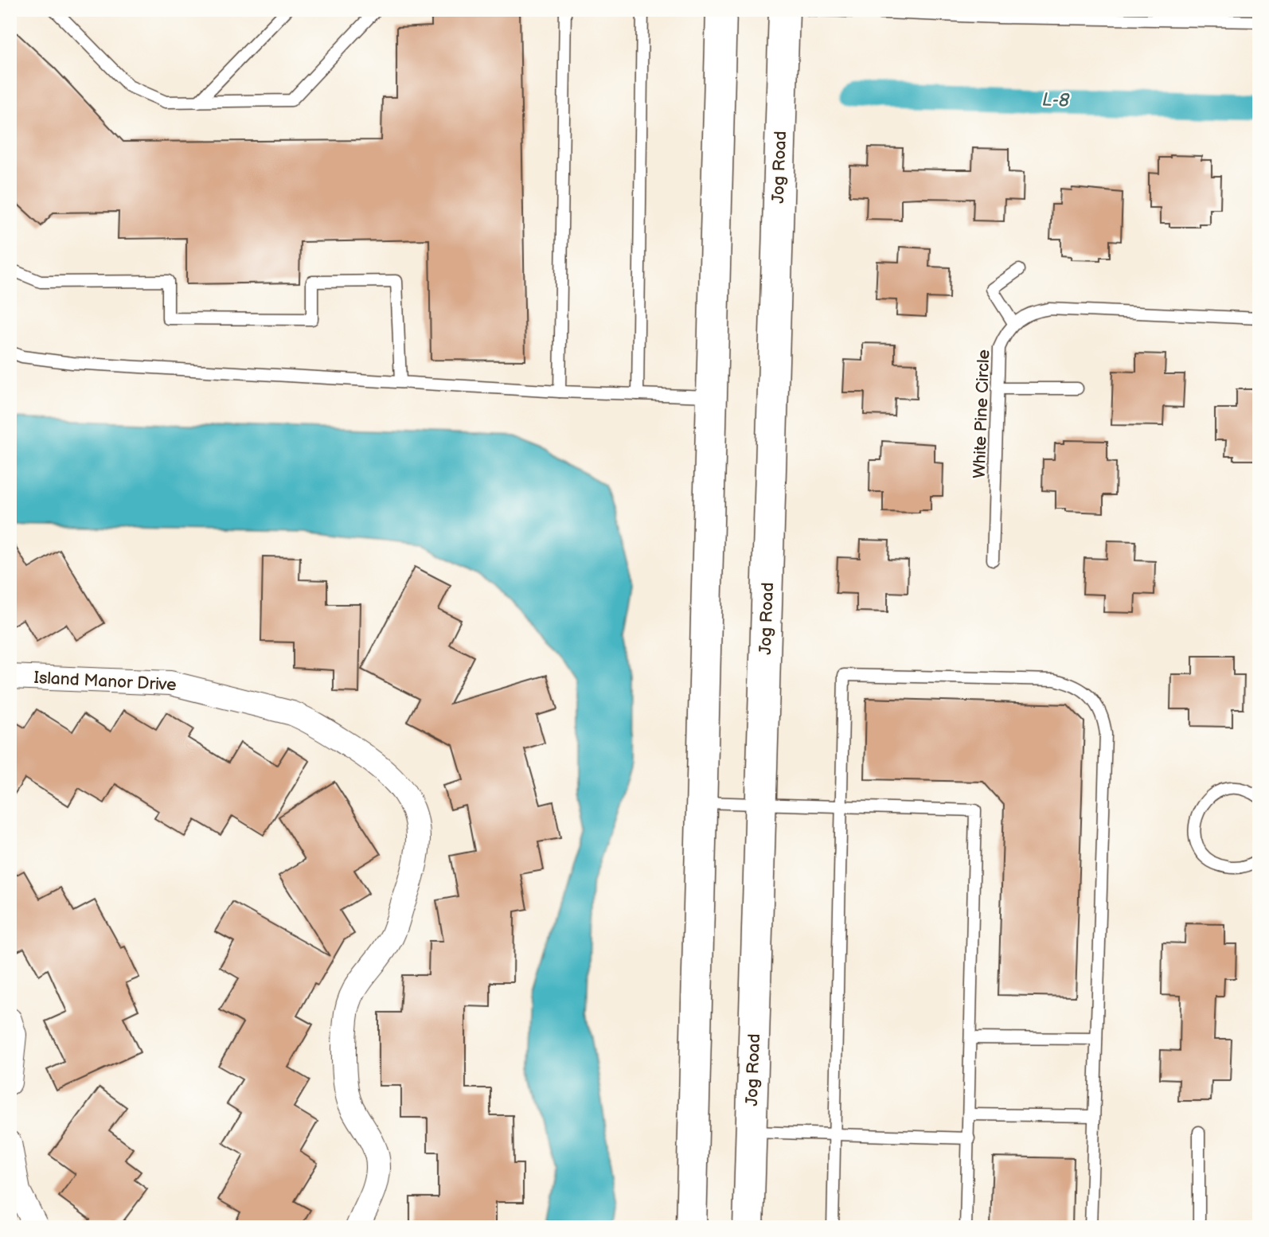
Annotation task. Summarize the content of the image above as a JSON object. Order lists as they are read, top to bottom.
{
  "streets": {
    "main road": ["Jog Road"],
    "street": ["Island Manor Drive"],
    "lane": ["White Pine Circle"]
  },
  "water": ["L-8"]
}
